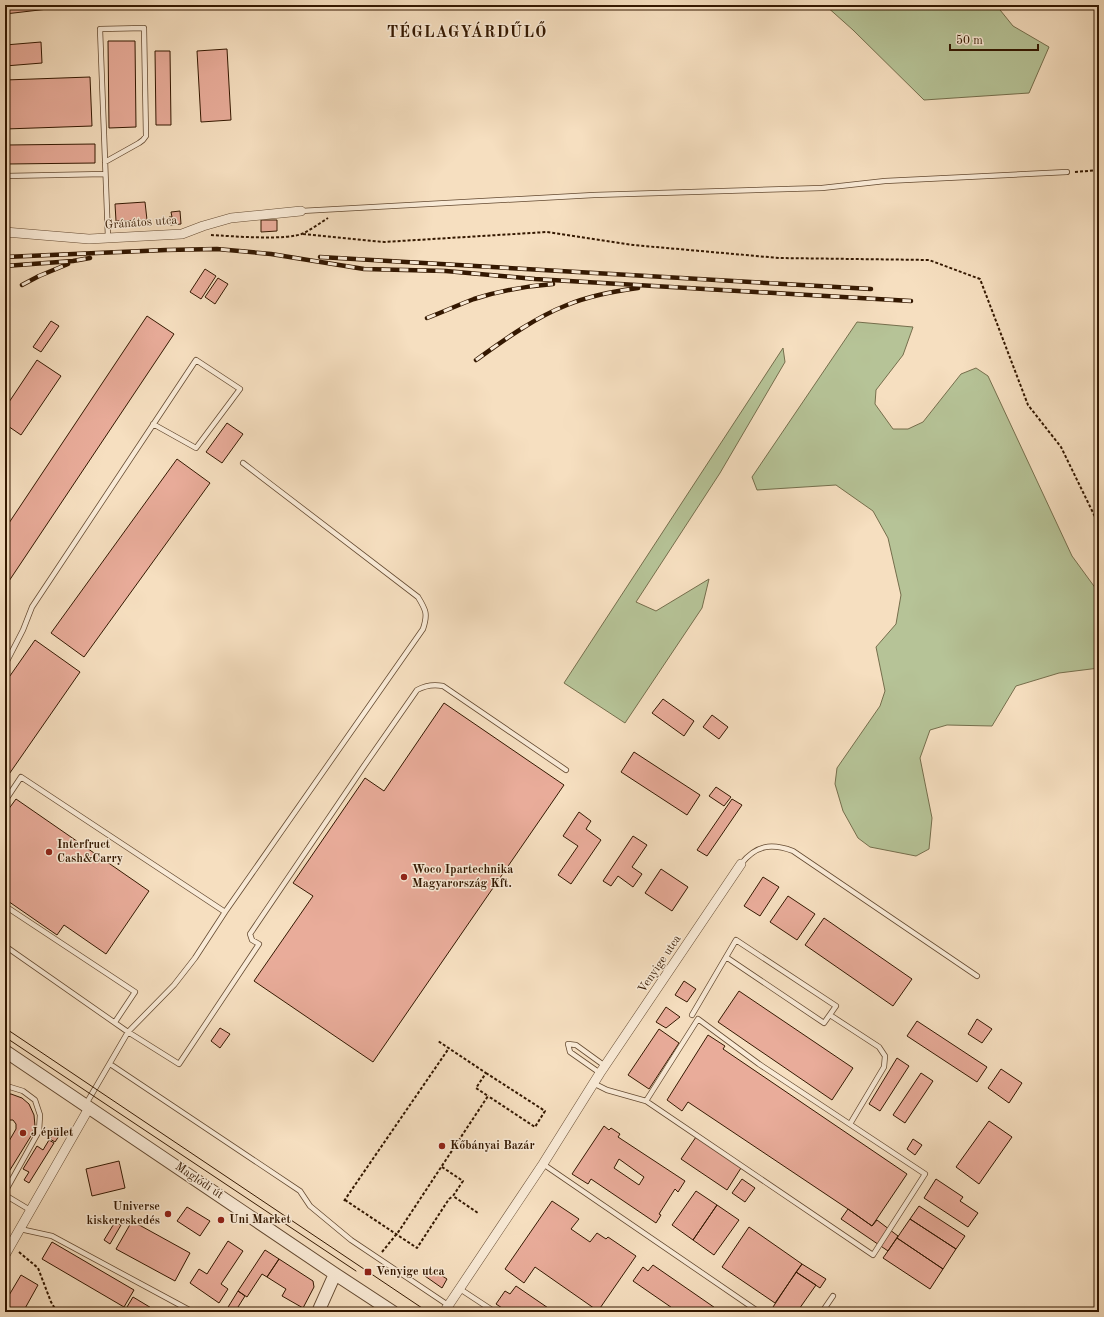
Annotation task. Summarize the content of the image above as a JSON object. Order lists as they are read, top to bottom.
{
  "streets": {
    "street": ["Gránátos utca", "Venyige utca", "Maglódi út"]
  },
  "districts": ["TÉGLAGYÁRDŰLŐ"],
  "places": {
    "other": [
      "Interfruct Cash&Carry",
      "Woco Ipartechnika Magyarország Kft.",
      "J épület",
      "Kőbányai Bazár",
      "Universe kiskereskedés",
      "Uni Market"
    ],
    "transit": ["Venyige utca"]
  },
  "scale_bar": "50 m"
}
